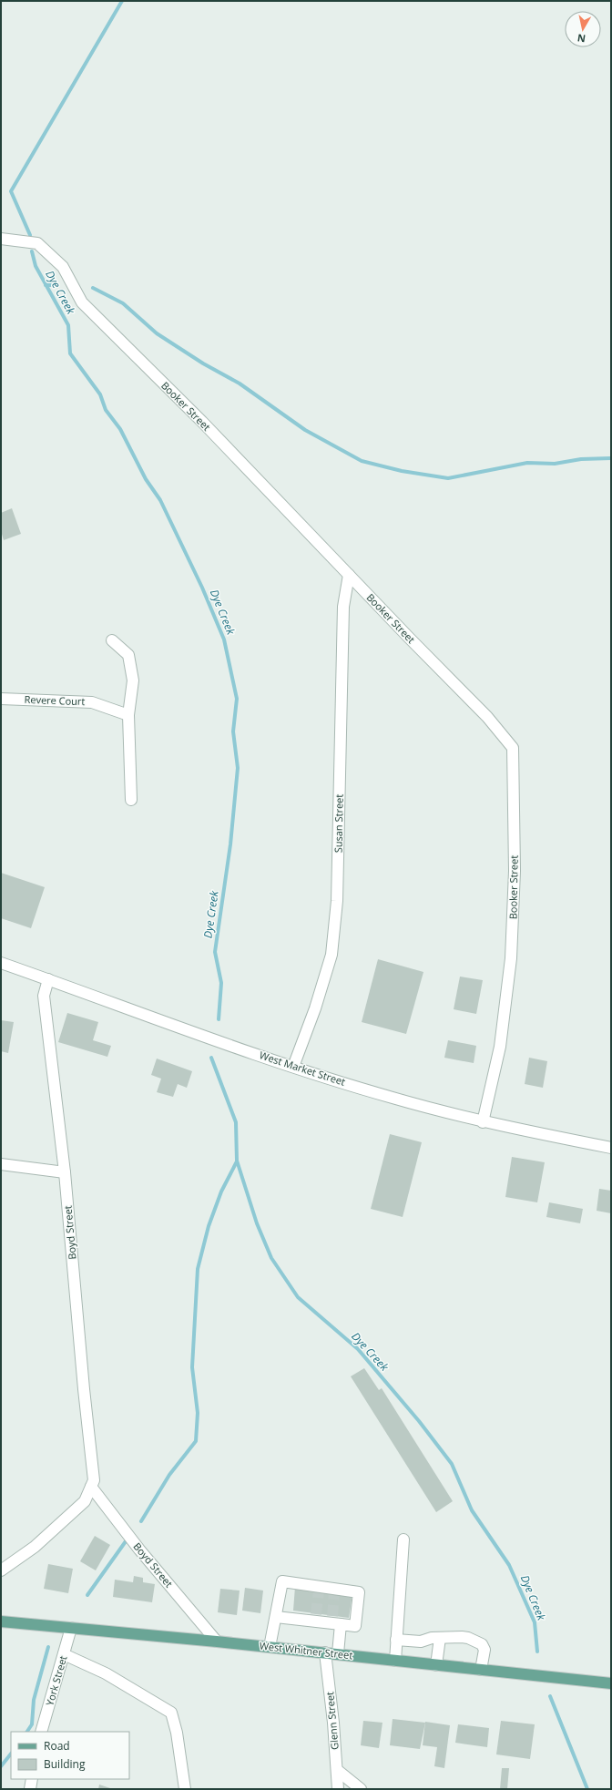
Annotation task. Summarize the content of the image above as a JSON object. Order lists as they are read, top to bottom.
{
  "streets": {
    "main road": ["West Whitner Street"],
    "street": [
      "Booker Street",
      "Revere Court",
      "Susan Street",
      "West Market Street",
      "Boyd Street",
      "York Street",
      "Glenn Street"
    ]
  },
  "crossings": [
    ["Booker Street", "Susan Street"],
    ["Booker Street", "West Market Street"],
    ["Susan Street", "West Market Street"],
    ["West Market Street", "Boyd Street"],
    ["Boyd Street", "West Whitner Street"],
    ["West Whitner Street", "York Street"],
    ["West Whitner Street", "Glenn Street"]
  ],
  "water": ["Dye Creek"],
  "legend": ["Road", "Building"],
  "north": "bottom"
}
